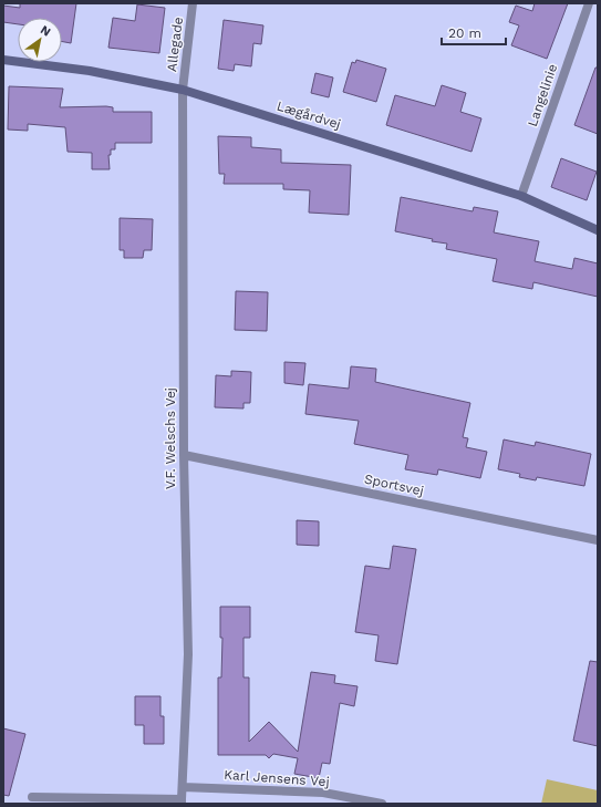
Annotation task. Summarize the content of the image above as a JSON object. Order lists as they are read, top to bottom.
{
  "streets": {
    "street": [
      "Allegade",
      "Langelinie",
      "Lægårdvej",
      "V.F. Welschs Vej",
      "Sportsvej",
      "Karl Jensens Vej"
    ]
  },
  "crossings": [
    ["Allegade", "Lægårdvej"],
    ["Allegade", "V.F. Welschs Vej"],
    ["Langelinie", "Lægårdvej"],
    ["Lægårdvej", "V.F. Welschs Vej"],
    ["V.F. Welschs Vej", "Sportsvej"],
    ["V.F. Welschs Vej", "Karl Jensens Vej"]
  ],
  "scale_bar": "20 m",
  "north": "top right"
}
